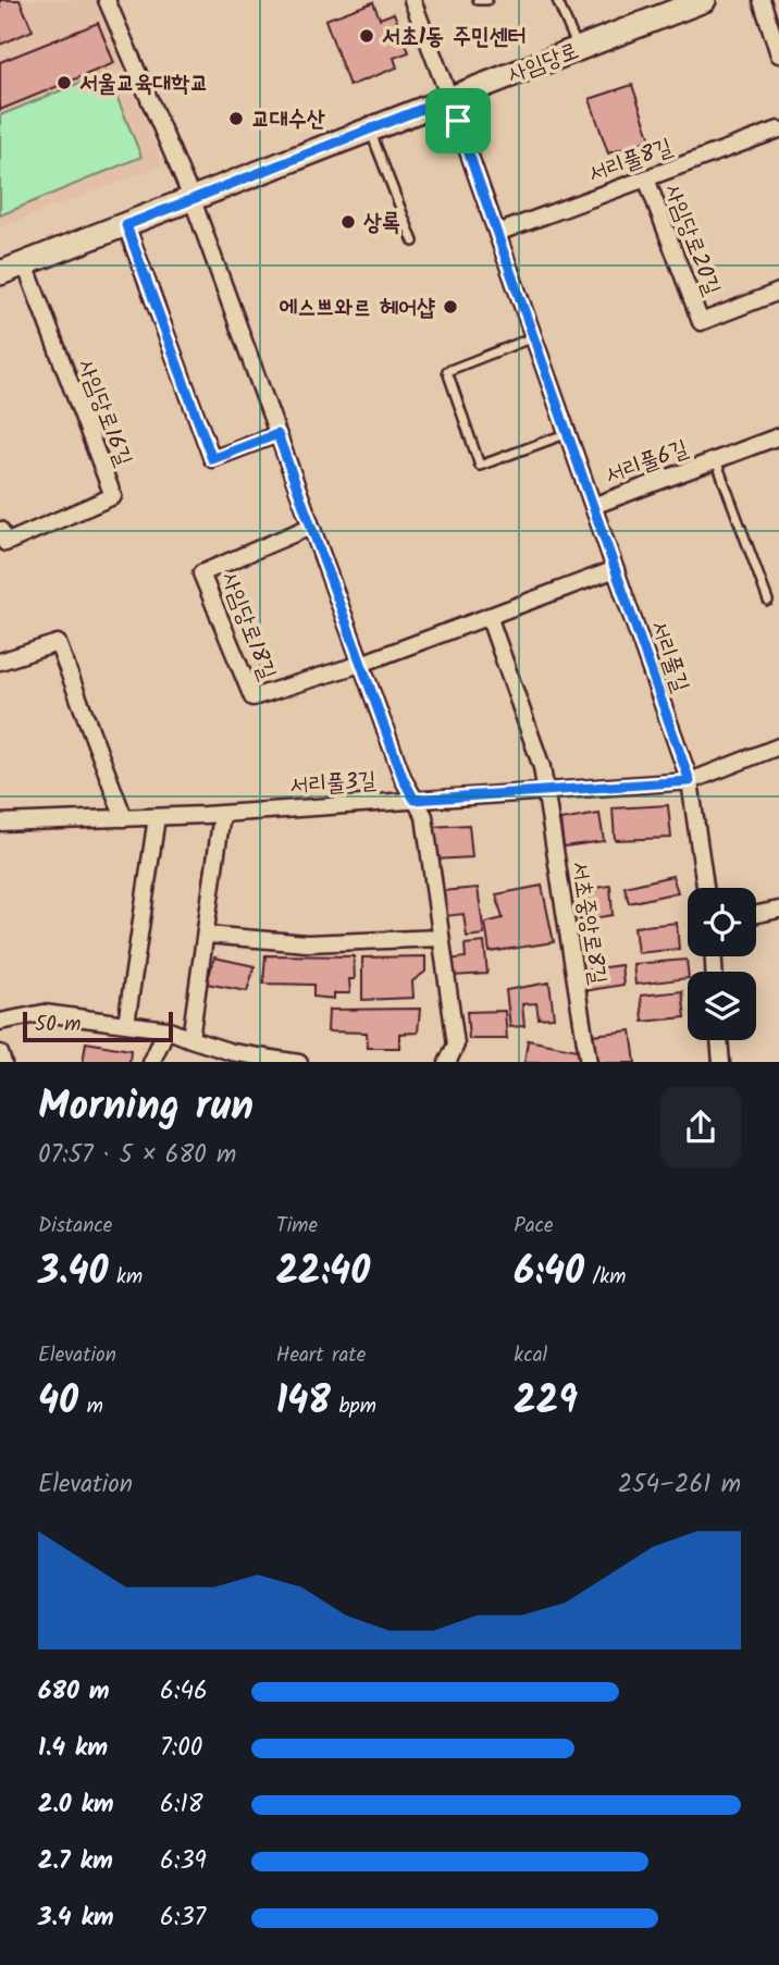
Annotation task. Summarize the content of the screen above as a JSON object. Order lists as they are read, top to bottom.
{
  "streets": {
    "main road": ["사임당로"],
    "street": [
      "서리풀8길",
      "사임당로20길",
      "사임당로16길",
      "서리풀6길",
      "사임당로18길",
      "서리풀길",
      "서리풀3길",
      "서초중앙로8길"
    ]
  },
  "crossings": [
    ["사임당로", "사임당로16길"],
    ["사임당로", "서리풀길"],
    ["서리풀8길", "사임당로20길"],
    ["서리풀8길", "서리풀길"],
    ["서리풀6길", "서리풀길"],
    ["사임당로18길", "서리풀길"],
    ["서리풀길", "서리풀3길"],
    ["서리풀3길", "서초중앙로8길"]
  ],
  "places": [
    "서초1동 주민센터",
    "서울교육대학교",
    "교대수산",
    "상록",
    "에스쁘와르 헤어샵"
  ],
  "scale_bar": "50 m",
  "page": {
    "scale": "50 m",
    "heading": ["Morning run", "07:57 · 5 × 680 m"],
    "stats": [
      ["Distance", "3.40 km"],
      ["Time", "22:40"],
      ["Pace", "6:40 /km"],
      ["Elevation", "40 m"],
      ["Heart rate", "148 bpm"],
      ["kcal", "229"]
    ],
    "chart": ["Elevation", "254–261 m"],
    "list": [
      {
        "name": "680 m",
        "note": "6:46"
      },
      {
        "name": "1.4 km",
        "note": "7:00"
      },
      {
        "name": "2.0 km",
        "note": "6:18"
      },
      {
        "name": "2.7 km",
        "note": "6:39"
      },
      {
        "name": "3.4 km",
        "note": "6:37"
      }
    ]
  }
}
